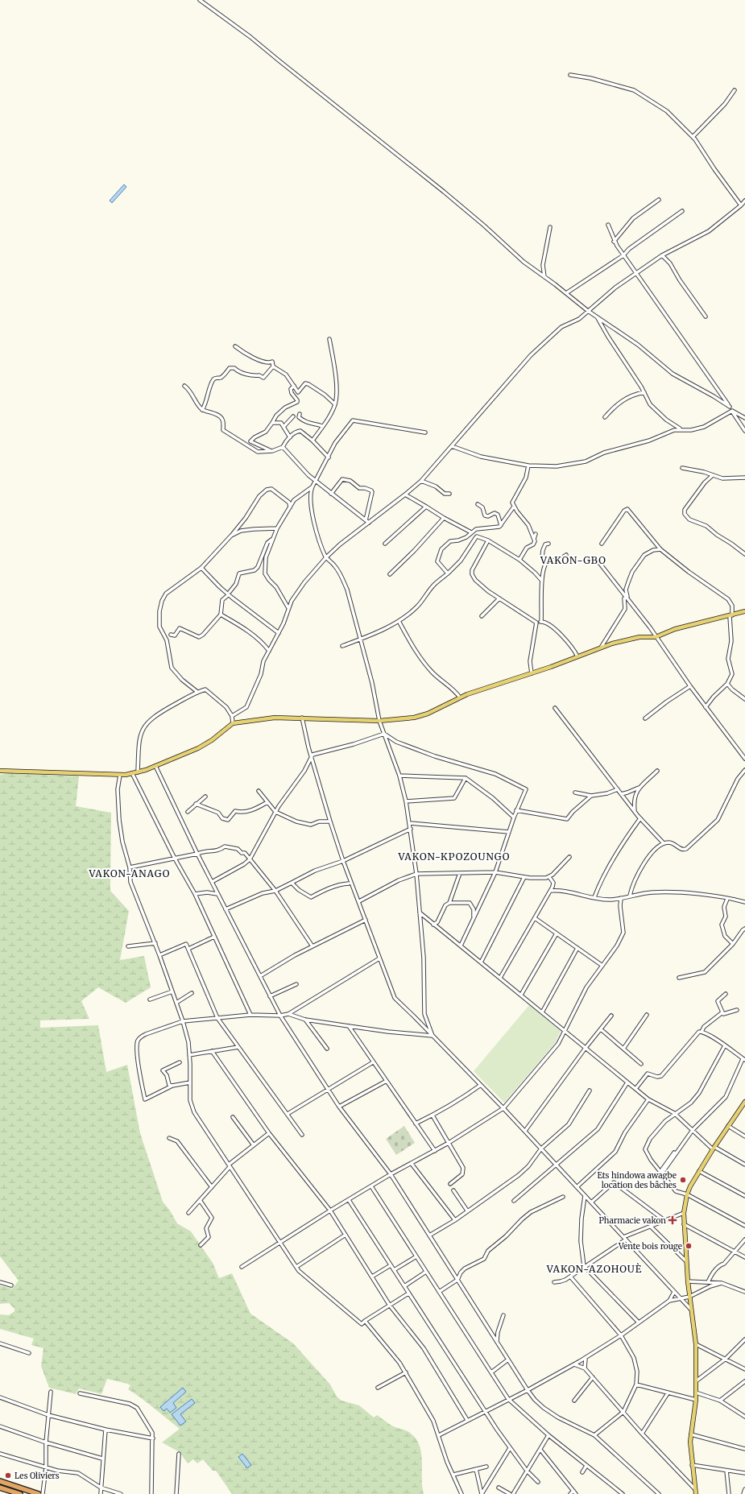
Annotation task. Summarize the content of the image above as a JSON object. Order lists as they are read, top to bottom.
{
  "districts": [
    "VAKON-GBO",
    "VAKON-KPOZOUNGO",
    "VAKON-ANAGO",
    "VAKON-AZOHOUÈ"
  ],
  "places": {
    "other": ["Ets hindowa awagbe location des bâches", "Vente bois rouge", "Les Oliviers"],
    "health": ["Pharmacie vakon"]
  }
}
